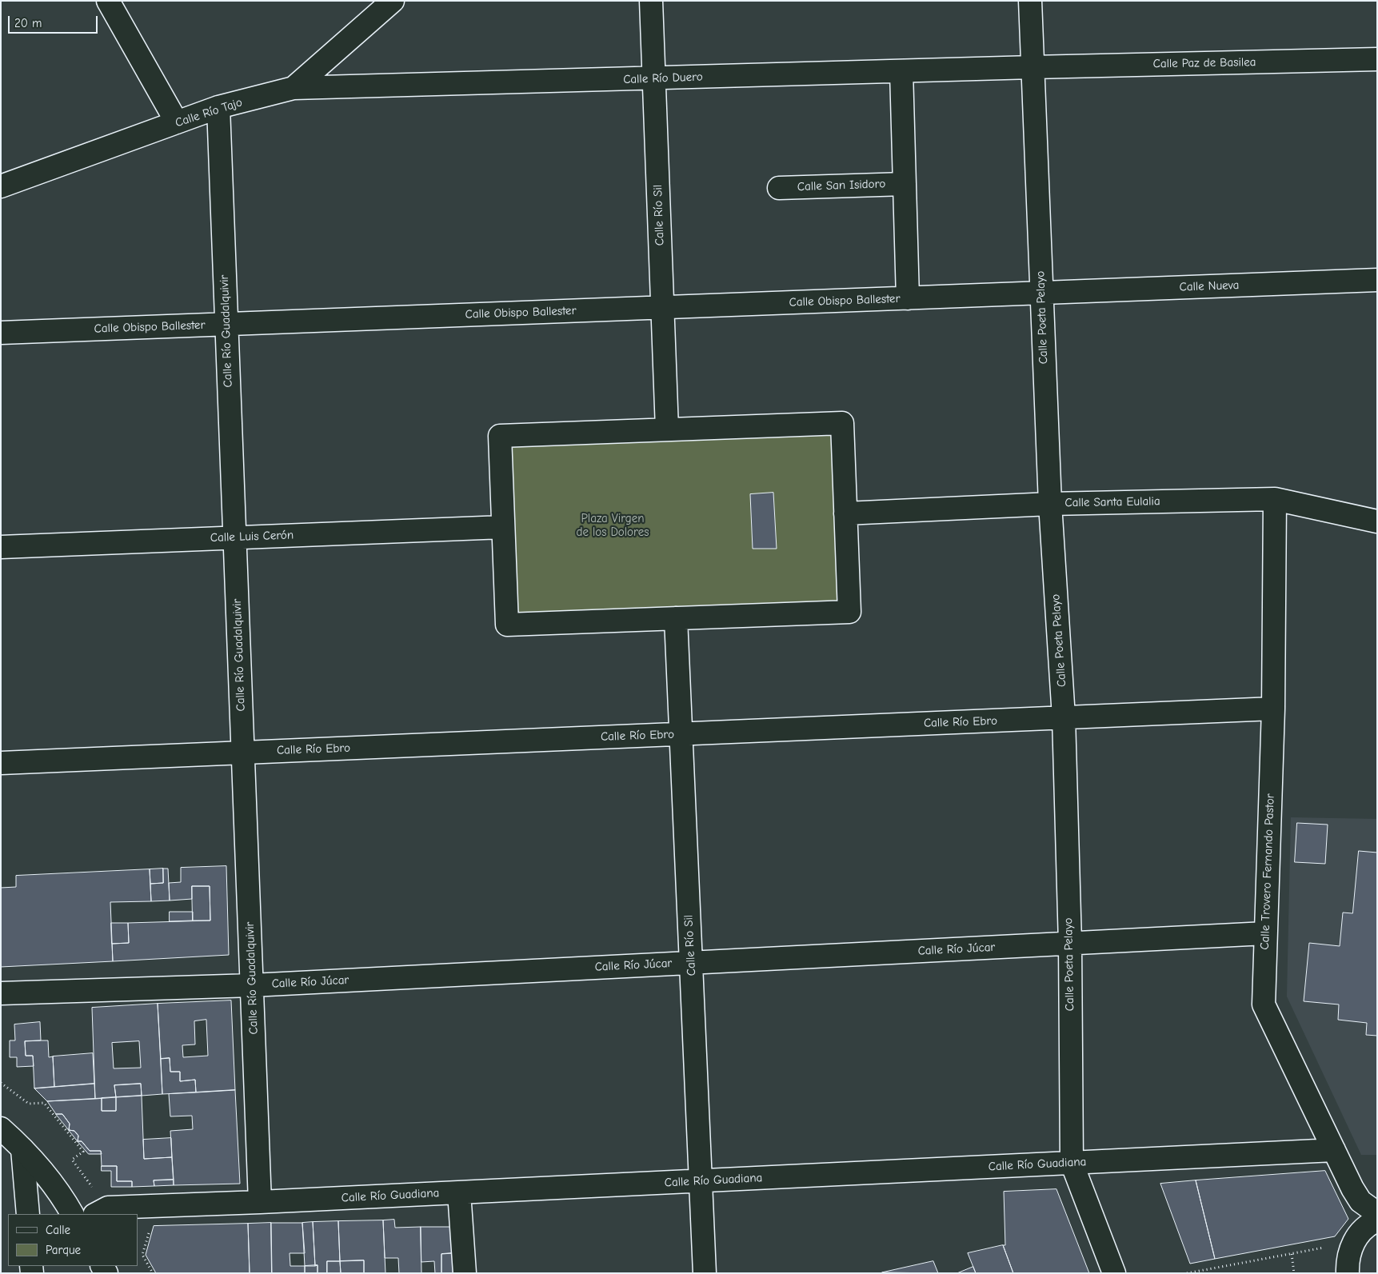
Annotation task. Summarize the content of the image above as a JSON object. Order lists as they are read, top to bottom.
{
  "streets": {
    "street": [
      "Calle Paz de Basilea",
      "Calle Río Duero",
      "Calle Río Tajo",
      "Calle San Isidoro",
      "Calle Río Sil",
      "Calle Nueva",
      "Calle Obispo Ballester",
      "Calle Poeta Pelayo",
      "Calle Río Guadalquivir",
      "Calle Santa Eulalia",
      "Calle Luis Cerón",
      "Calle Río Ebro",
      "Calle Trovero Fernando Pastor",
      "Calle Río Júcar",
      "Calle Río Guadiana"
    ]
  },
  "crossings": [
    ["Calle Paz de Basilea", "Calle Río Duero"],
    ["Calle Paz de Basilea", "Calle Poeta Pelayo"],
    ["Calle Río Duero", "Calle Río Tajo"],
    ["Calle Río Duero", "Calle Río Sil"],
    ["Calle Río Duero", "Calle Poeta Pelayo"],
    ["Calle Río Tajo", "Calle Río Guadalquivir"],
    ["Calle Río Sil", "Calle Obispo Ballester"],
    ["Calle Río Sil", "Calle Río Ebro"],
    ["Calle Río Sil", "Calle Río Júcar"],
    ["Calle Río Sil", "Calle Río Guadiana"],
    ["Calle Nueva", "Calle Obispo Ballester"],
    ["Calle Nueva", "Calle Poeta Pelayo"],
    ["Calle Obispo Ballester", "Calle Poeta Pelayo"],
    ["Calle Obispo Ballester", "Calle Río Guadalquivir"],
    ["Calle Poeta Pelayo", "Calle Santa Eulalia"],
    ["Calle Poeta Pelayo", "Calle Río Ebro"],
    ["Calle Poeta Pelayo", "Calle Río Júcar"],
    ["Calle Poeta Pelayo", "Calle Río Guadiana"],
    ["Calle Río Guadalquivir", "Calle Luis Cerón"],
    ["Calle Río Guadalquivir", "Calle Río Ebro"],
    ["Calle Río Guadalquivir", "Calle Río Júcar"],
    ["Calle Río Guadalquivir", "Calle Río Guadiana"],
    ["Calle Santa Eulalia", "Calle Trovero Fernando Pastor"],
    ["Calle Río Ebro", "Calle Trovero Fernando Pastor"],
    ["Calle Trovero Fernando Pastor", "Calle Río Júcar"],
    ["Calle Trovero Fernando Pastor", "Calle Río Guadiana"]
  ],
  "parks": ["Plaza Virgen de los Dolores"],
  "legend": ["Calle", "Parque"],
  "scale_bar": "20 m"
}
